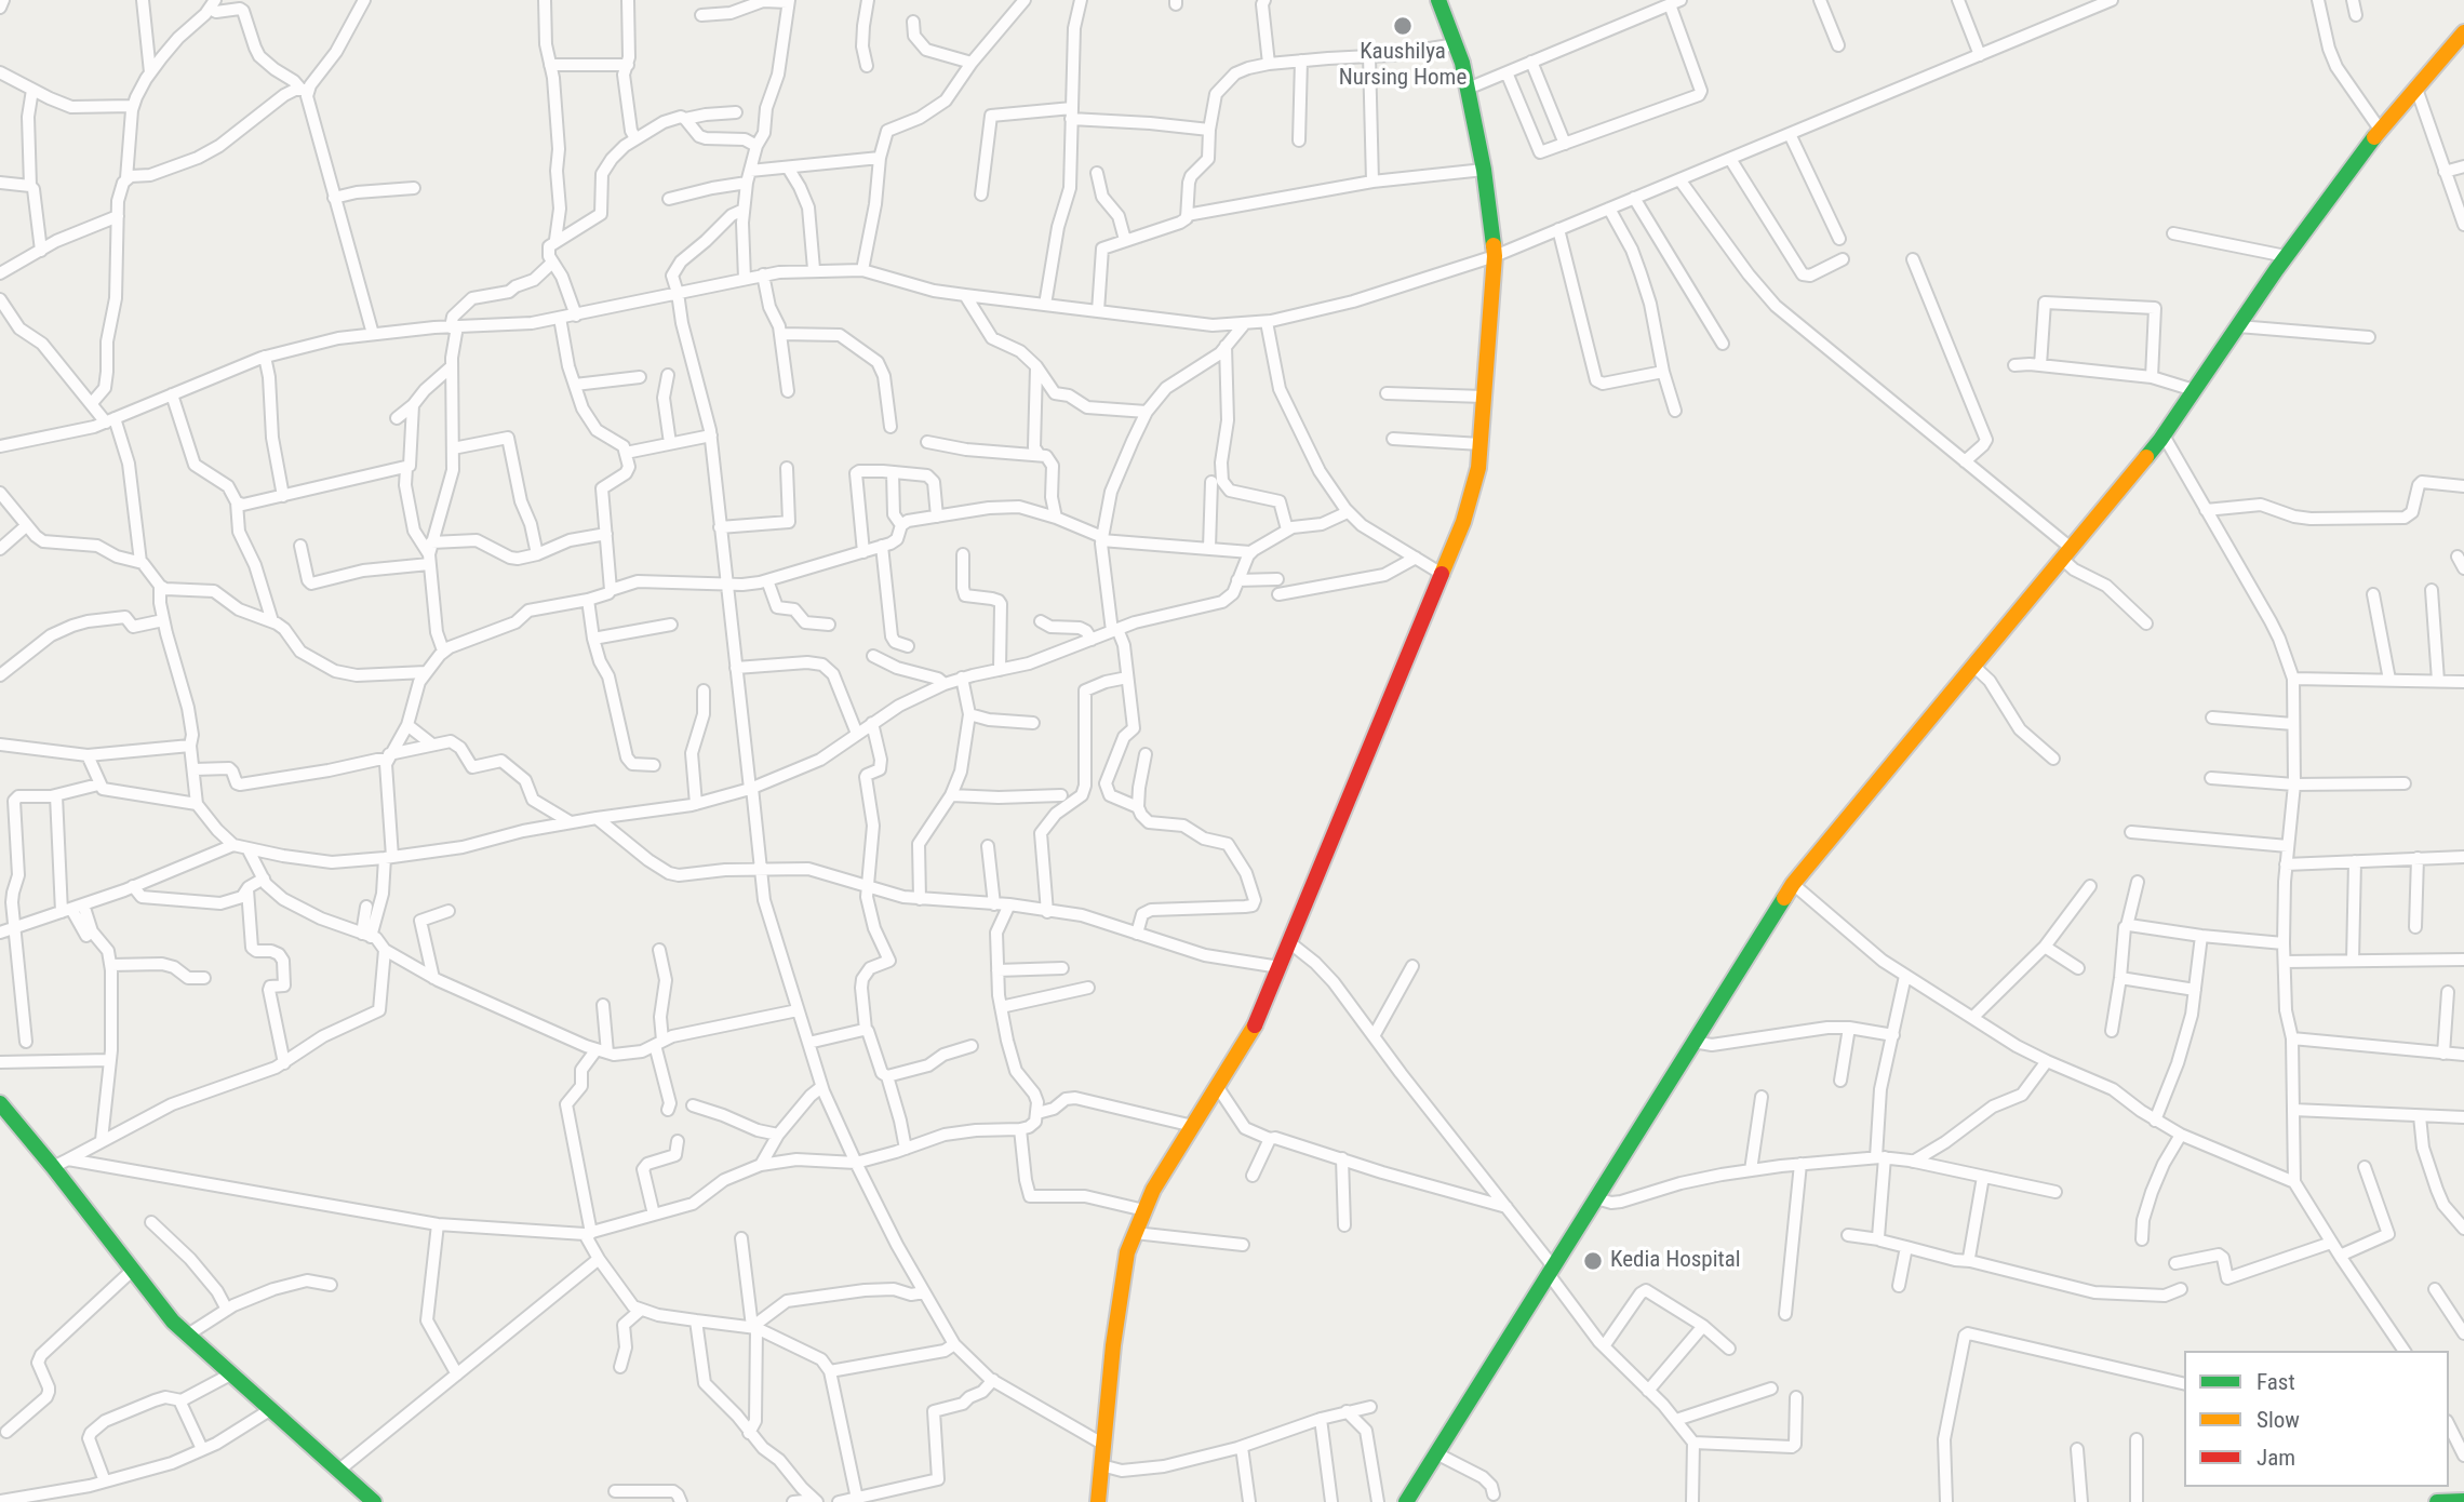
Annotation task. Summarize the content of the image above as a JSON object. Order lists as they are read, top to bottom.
{
  "places": ["Kaushilya Nursing Home", "Kedia Hospital"],
  "legend": ["Fast", "Slow", "Jam"]
}
